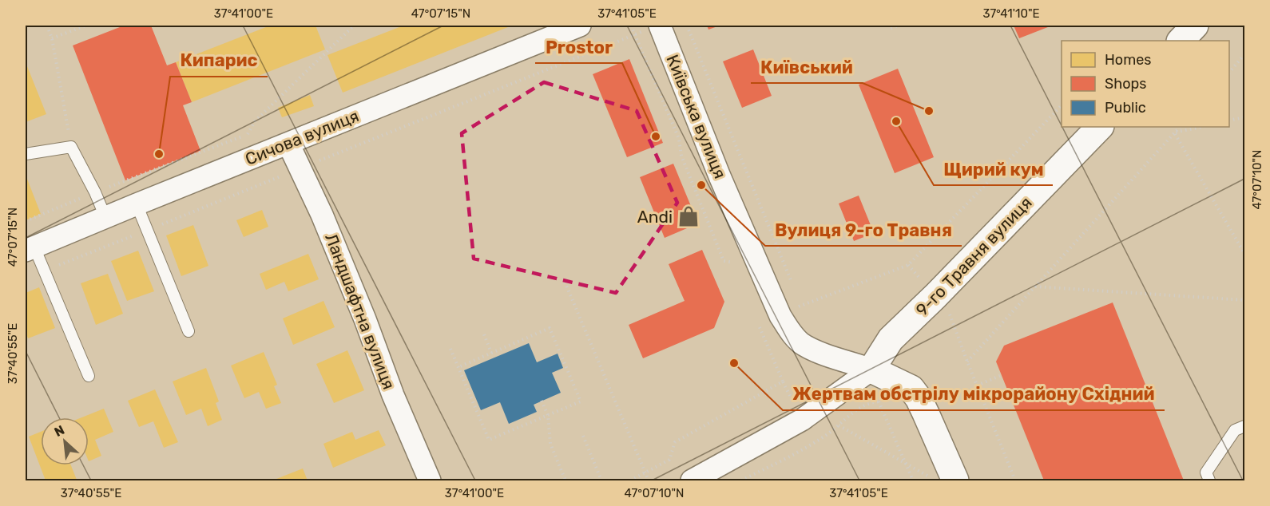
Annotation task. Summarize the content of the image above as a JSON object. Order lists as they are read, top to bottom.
{
  "streets": {
    "street": [
      "Київська вулиця",
      "Сичова вулиця",
      "9-го Травня вулиця",
      "Ландшафтна вулиця"
    ]
  },
  "crossings": [
    ["Київська вулиця", "9-го Травня вулиця"],
    ["Сичова вулиця", "Ландшафтна вулиця"]
  ],
  "places": {
    "other": [
      "Київський",
      "Щирий кум",
      "Prostor",
      "Кипарис",
      "Вулиця 9-го Травня",
      "Жертвам обстрілу мікрорайону Східний"
    ],
    "shop": ["Andi"]
  },
  "legend": ["Homes", "Shops", "Public"],
  "north": "top left",
  "coordinates": [
    "37°41'00\"E",
    "47°07'15\"N",
    "37°41'05\"E",
    "37°41'10\"E",
    "47°07'10\"N",
    "37°40'55\"E"
  ]
}
